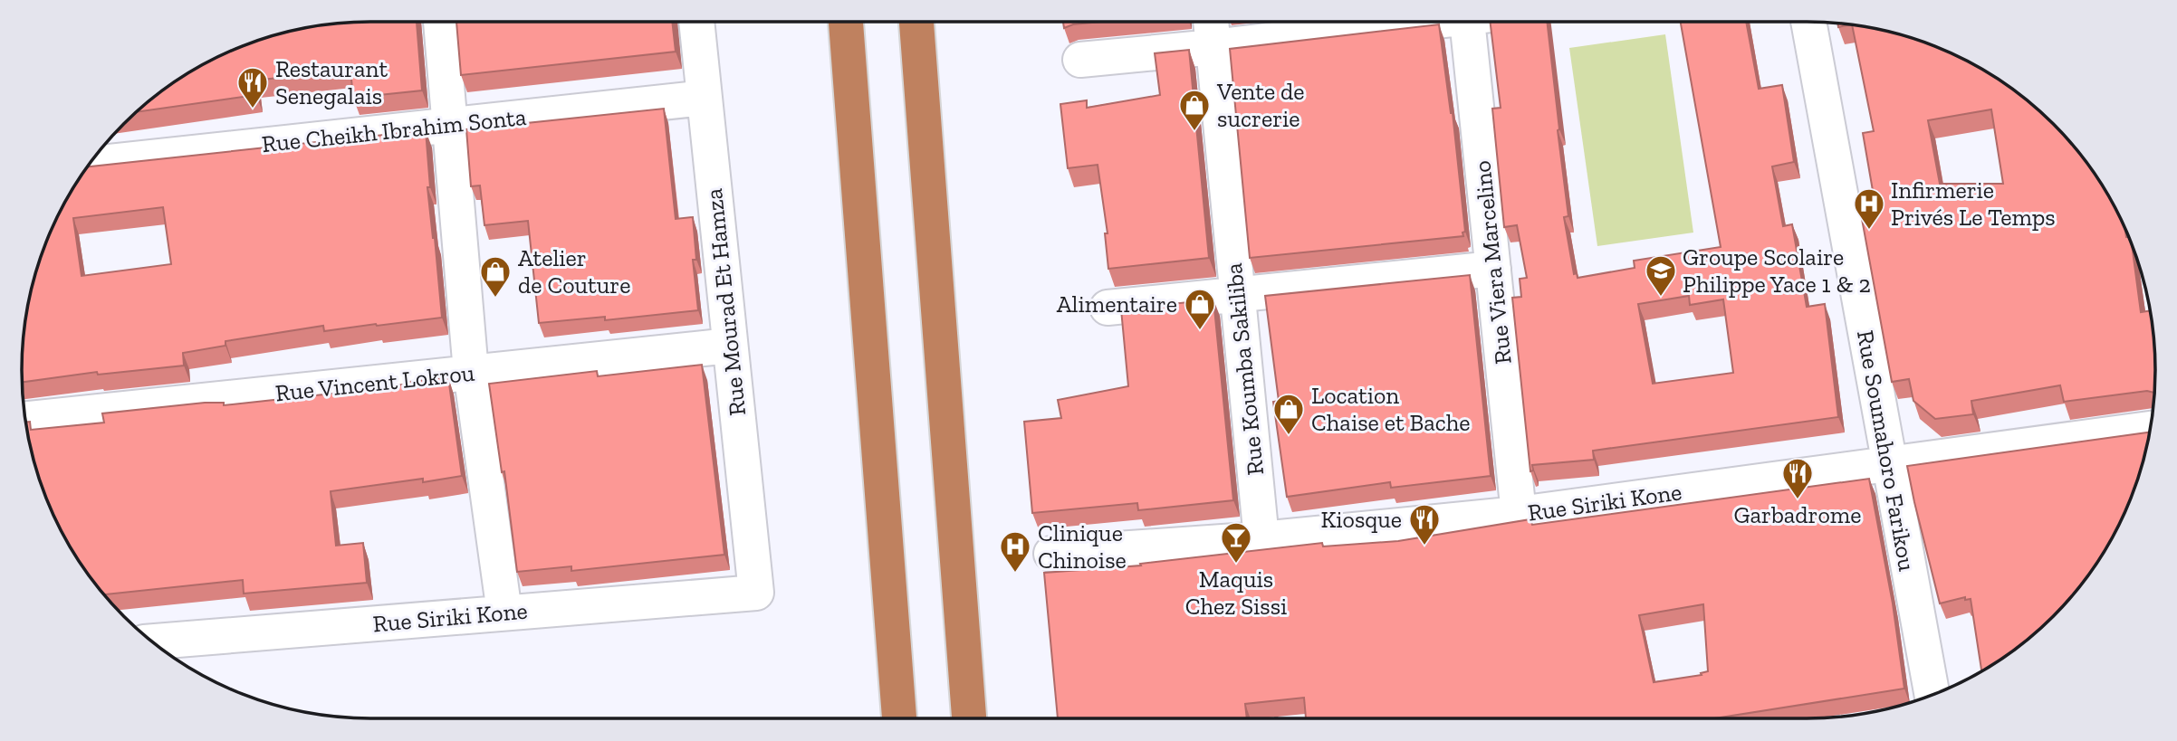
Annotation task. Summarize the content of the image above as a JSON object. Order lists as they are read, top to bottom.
{
  "streets": {
    "street": [
      "Rue Cheikh Ibrahim Sonta",
      "Rue Viera Marcelino",
      "Rue Mourad Et Hamza",
      "Rue Koumba Sakiliba",
      "Rue Vincent Lokrou",
      "Rue Soumahoro Farikou",
      "Rue Siriki Kone"
    ]
  },
  "crossings": [
    ["Rue Cheikh Ibrahim Sonta", "Rue Mourad Et Hamza"],
    ["Rue Viera Marcelino", "Rue Siriki Kone"],
    ["Rue Mourad Et Hamza", "Rue Vincent Lokrou"],
    ["Rue Mourad Et Hamza", "Rue Siriki Kone"],
    ["Rue Koumba Sakiliba", "Rue Siriki Kone"],
    ["Rue Soumahoro Farikou", "Rue Siriki Kone"]
  ],
  "places": {
    "restaurant": ["Restaurant Senegalais", "Garbadrome", "Kiosque"],
    "shop": [
      "Vente de sucrerie",
      "Atelier de Couture",
      "Alimentaire",
      "Location Chaise et Bache"
    ],
    "hospital": ["Infirmerie Privés Le Temps", "Clinique Chinoise"],
    "school or university": ["Groupe Scolaire Philippe Yace 1 & 2"],
    "bar": ["Maquis Chez Sissi"]
  }
}
